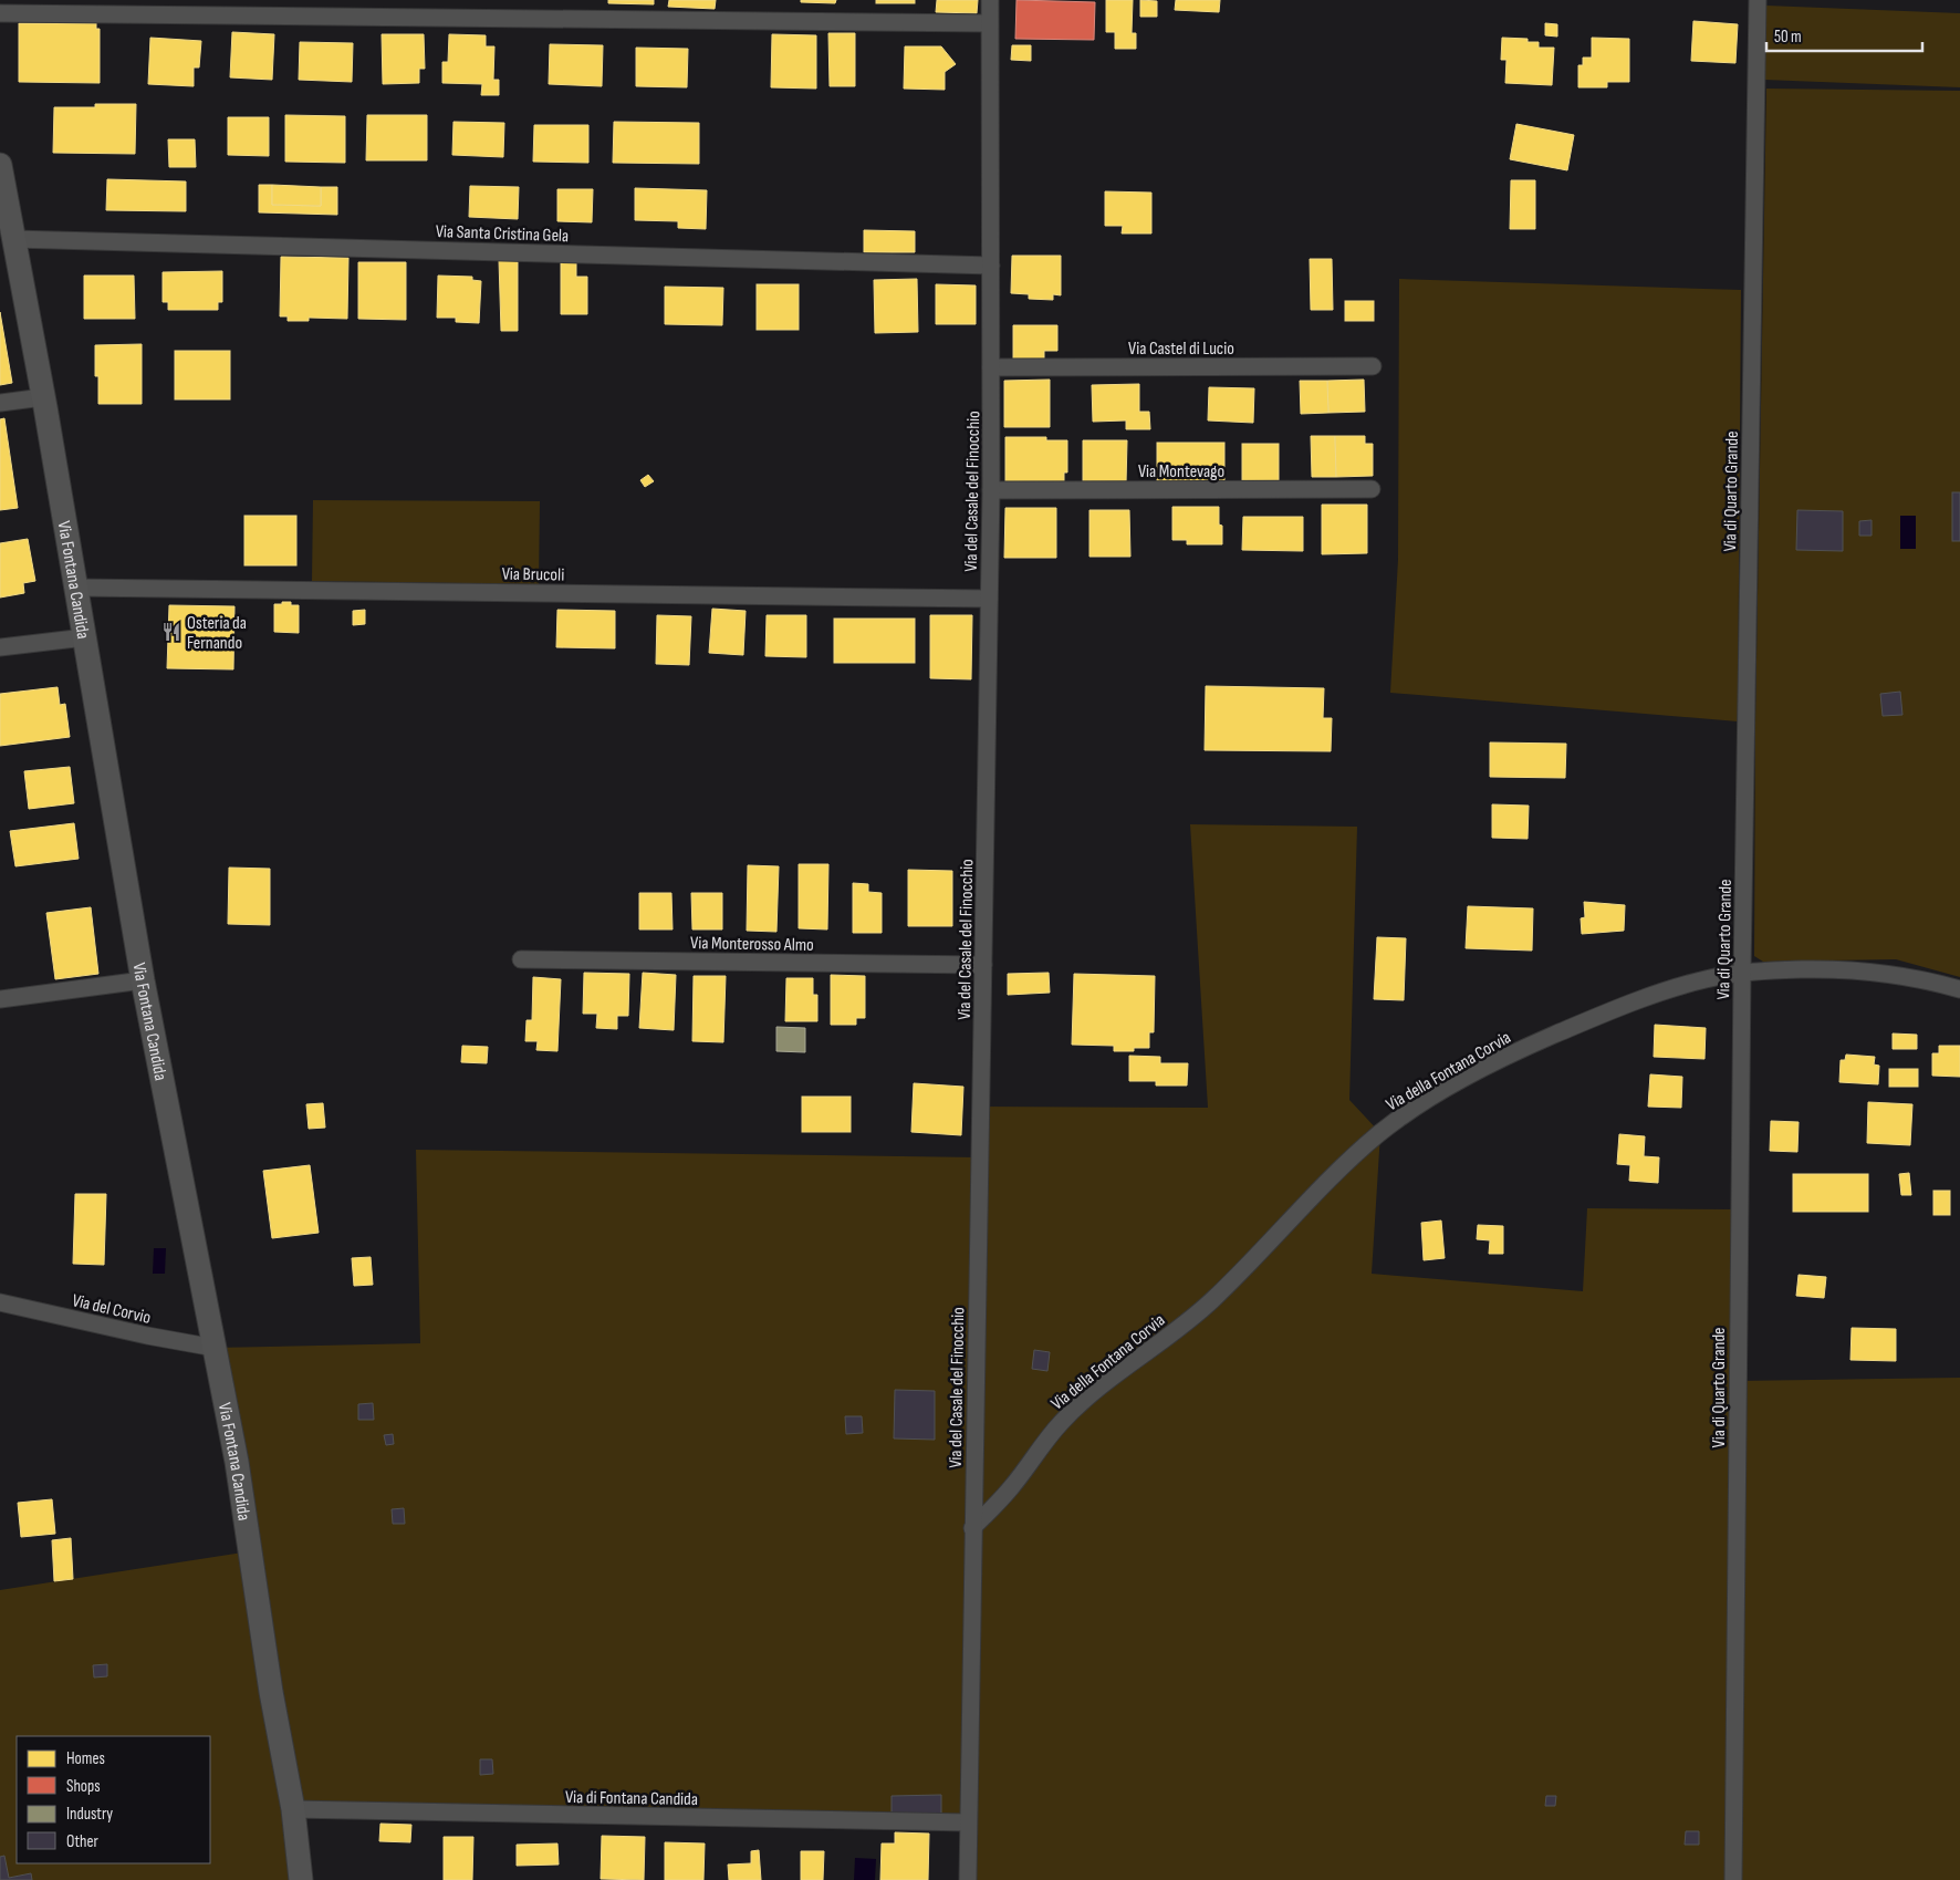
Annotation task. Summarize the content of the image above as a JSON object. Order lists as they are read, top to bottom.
{
  "streets": {
    "main road": ["Via Fontana Candida"],
    "street": [
      "Via Santa Cristina Gela",
      "Via Castel di Lucio",
      "Via Montevago",
      "Via del Casale del Finocchio",
      "Via di Quarto Grande",
      "Via Brucoli",
      "Via Monterosso Almo",
      "Via della Fontana Corvia",
      "Via del Corvio",
      "Via di Fontana Candida"
    ]
  },
  "crossings": [
    ["Via Santa Cristina Gela", "Via del Casale del Finocchio"],
    ["Via Santa Cristina Gela", "Via Fontana Candida"],
    ["Via Castel di Lucio", "Via del Casale del Finocchio"],
    ["Via Montevago", "Via del Casale del Finocchio"],
    ["Via del Casale del Finocchio", "Via Brucoli"],
    ["Via del Casale del Finocchio", "Via Monterosso Almo"],
    ["Via del Casale del Finocchio", "Via della Fontana Corvia"],
    ["Via del Casale del Finocchio", "Via di Fontana Candida"],
    ["Via di Quarto Grande", "Via della Fontana Corvia"],
    ["Via Brucoli", "Via Fontana Candida"],
    ["Via Fontana Candida", "Via del Corvio"],
    ["Via Fontana Candida", "Via di Fontana Candida"]
  ],
  "places": {
    "restaurant": ["Osteria da Fernando"]
  },
  "legend": [
    "Homes",
    "Shops",
    "Industry",
    "Other"
  ],
  "scale_bar": "50 m"
}
